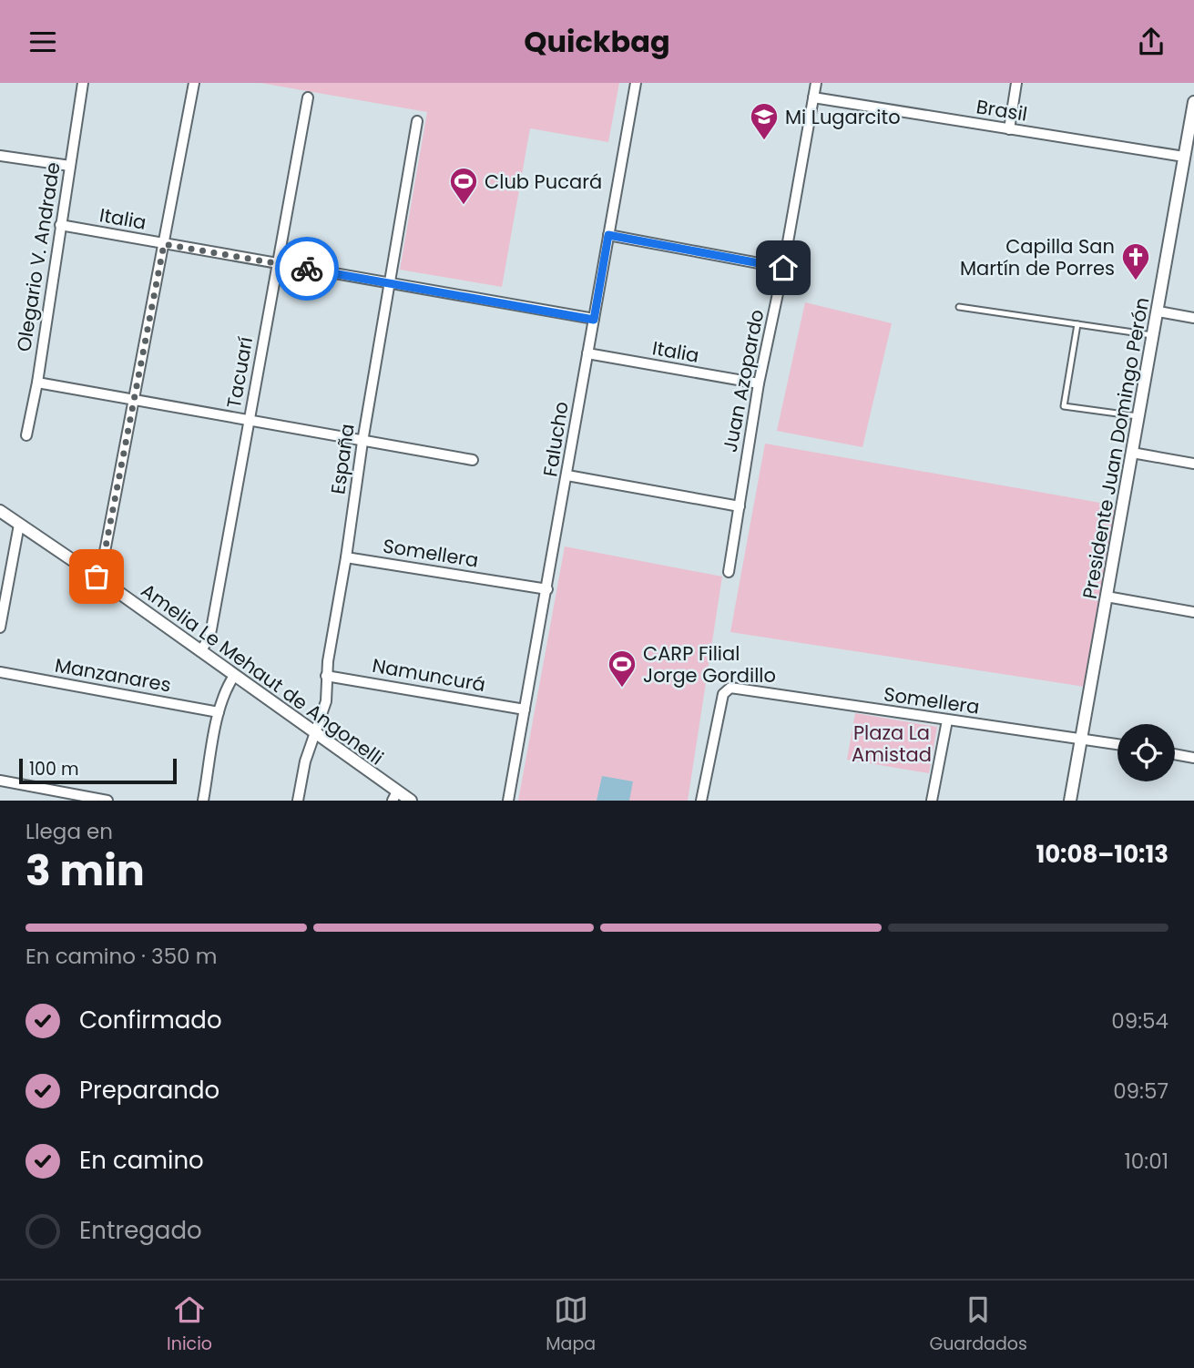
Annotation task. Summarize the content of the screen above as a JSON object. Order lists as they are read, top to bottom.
{
  "streets": {
    "street": [
      "Brasil",
      "Italia",
      "Olegario V. Andrade",
      "Tacuarí",
      "Juan Azopardo",
      "Falucho",
      "Presidente Juan Domingo Perón",
      "España",
      "Somellera",
      "Amelia Le Mehaut de Angonelli",
      "Manzanares",
      "Namuncurá"
    ]
  },
  "crossings": [
    ["Brasil", "Juan Azopardo"],
    ["Brasil", "Presidente Juan Domingo Perón"],
    ["Italia", "Olegario V. Andrade"],
    ["Italia", "Tacuarí"],
    ["Italia", "Juan Azopardo"],
    ["Italia", "Falucho"],
    ["Italia", "España"],
    ["Tacuarí", "Amelia Le Mehaut de Angonelli"],
    ["Falucho", "Somellera"],
    ["Falucho", "Namuncurá"],
    ["Presidente Juan Domingo Perón", "Somellera"],
    ["España", "Somellera"],
    ["España", "Amelia Le Mehaut de Angonelli"],
    ["España", "Namuncurá"]
  ],
  "parks": ["Plaza La Amistad"],
  "places": {
    "school or university": ["Mi Lugarcito"],
    "sports": ["Club Pucará", "CARP Filial Jorge Gordillo"],
    "church": ["Capilla San Martín de Porres"]
  },
  "scale_bar": "100 m",
  "page": {
    "header": "Quickbag",
    "scale": "100 m",
    "heading": ["3 min", "Llega en", "10:08–10:13"],
    "bar": "En camino · 350 m",
    "list": [
      ["Confirmado", "09:54"],
      ["Preparando", "09:57"],
      ["En camino", "10:01"],
      "Entregado"
    ],
    "tabs": ["Inicio", "Mapa", "Guardados"]
  }
}
